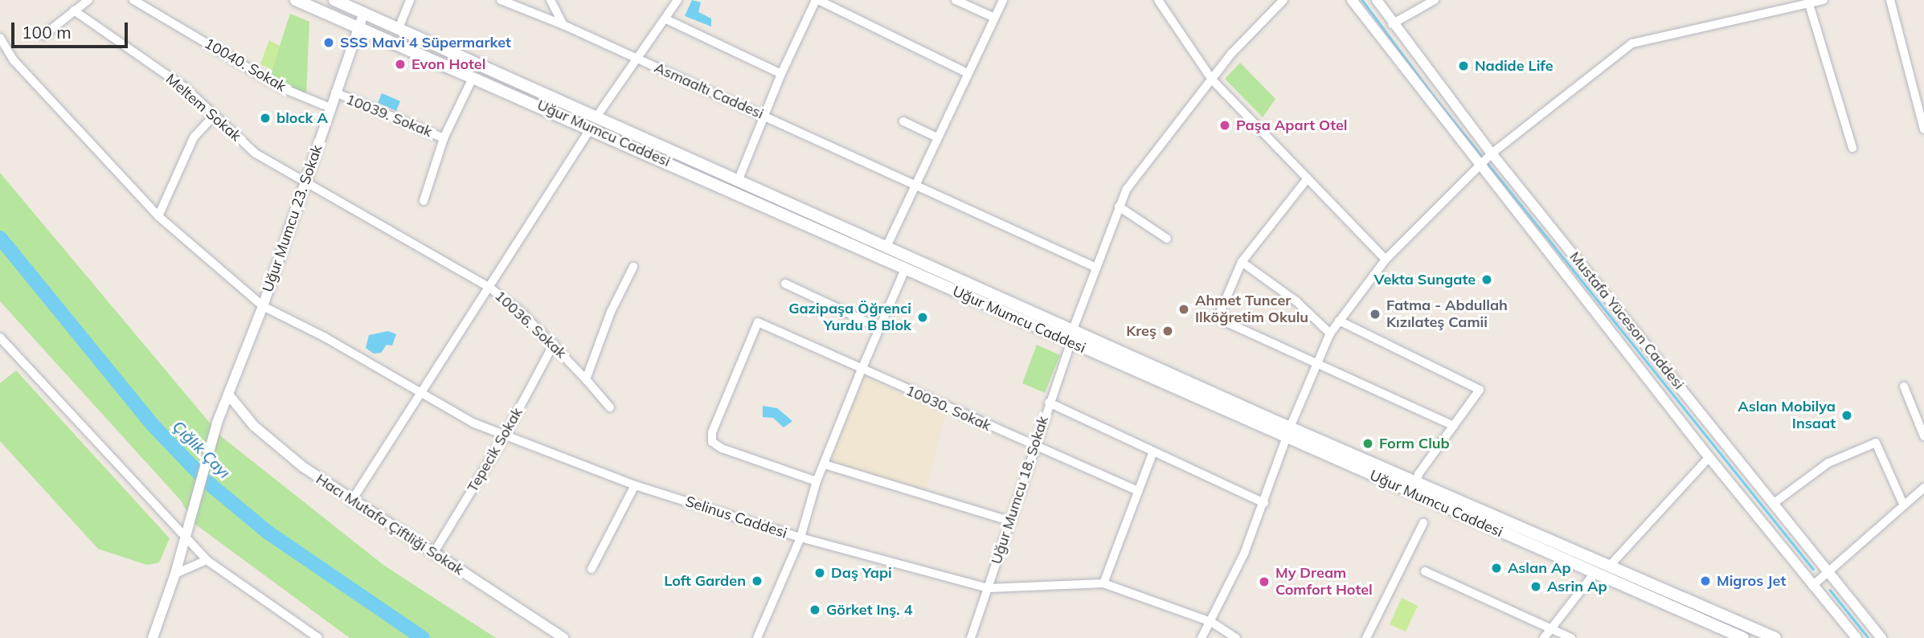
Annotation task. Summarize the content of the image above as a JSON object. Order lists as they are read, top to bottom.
{
  "streets": {
    "main road": ["Uğur Mumcu Caddesi"],
    "street": [
      "10040. Sokak",
      "Asmaaltı Caddesi",
      "Meltem Sokak",
      "10039. Sokak",
      "Uğur Mumcu 23. Sokak",
      "Mustafa Yüceson Caddesi",
      "10036. Sokak",
      "10030. Sokak",
      "Tepecik Sokak",
      "Uğur Mumcu 18. Sokak",
      "Selinus Caddesi",
      "Hacı Mutafa Çiftliği Sokak"
    ]
  },
  "crossings": [
    ["10040. Sokak", "Uğur Mumcu 23. Sokak"],
    ["Meltem Sokak", "Uğur Mumcu 23. Sokak"],
    ["Meltem Sokak", "10036. Sokak"],
    ["10039. Sokak", "Uğur Mumcu 23. Sokak"],
    ["Uğur Mumcu Caddesi", "Uğur Mumcu 23. Sokak"],
    ["Uğur Mumcu Caddesi", "Uğur Mumcu 18. Sokak"],
    ["Uğur Mumcu 23. Sokak", "10036. Sokak"],
    ["Uğur Mumcu 23. Sokak", "Selinus Caddesi"],
    ["Uğur Mumcu 23. Sokak", "Hacı Mutafa Çiftliği Sokak"],
    ["10036. Sokak", "Tepecik Sokak"],
    ["10030. Sokak", "Uğur Mumcu 18. Sokak"],
    ["Tepecik Sokak", "Selinus Caddesi"],
    ["Tepecik Sokak", "Hacı Mutafa Çiftliği Sokak"],
    ["Uğur Mumcu 18. Sokak", "Selinus Caddesi"]
  ],
  "water": ["Çığlık Çayı"],
  "places": [
    "SSS Mavi 4 Süpermarket",
    "Evon Hotel",
    "Nadide Life",
    "block A",
    "Paşa Apart Otel",
    "Vekta Sungate",
    "Ahmet Tuncer Ilköğretim Okulu",
    "Fatma - Abdullah Kızılateş Camii",
    "Gazipaşa Öğrenci Yurdu B Blok",
    "Kreş",
    "Aslan Mobilya Insaat",
    "Form Club",
    "Aslan Ap",
    "Daş Yapi",
    "Loft Garden",
    "Migros Jet",
    "My Dream Comfort Hotel",
    "Asrin Ap",
    "Görket Inş. 4"
  ],
  "scale_bar": "100 m"
}
